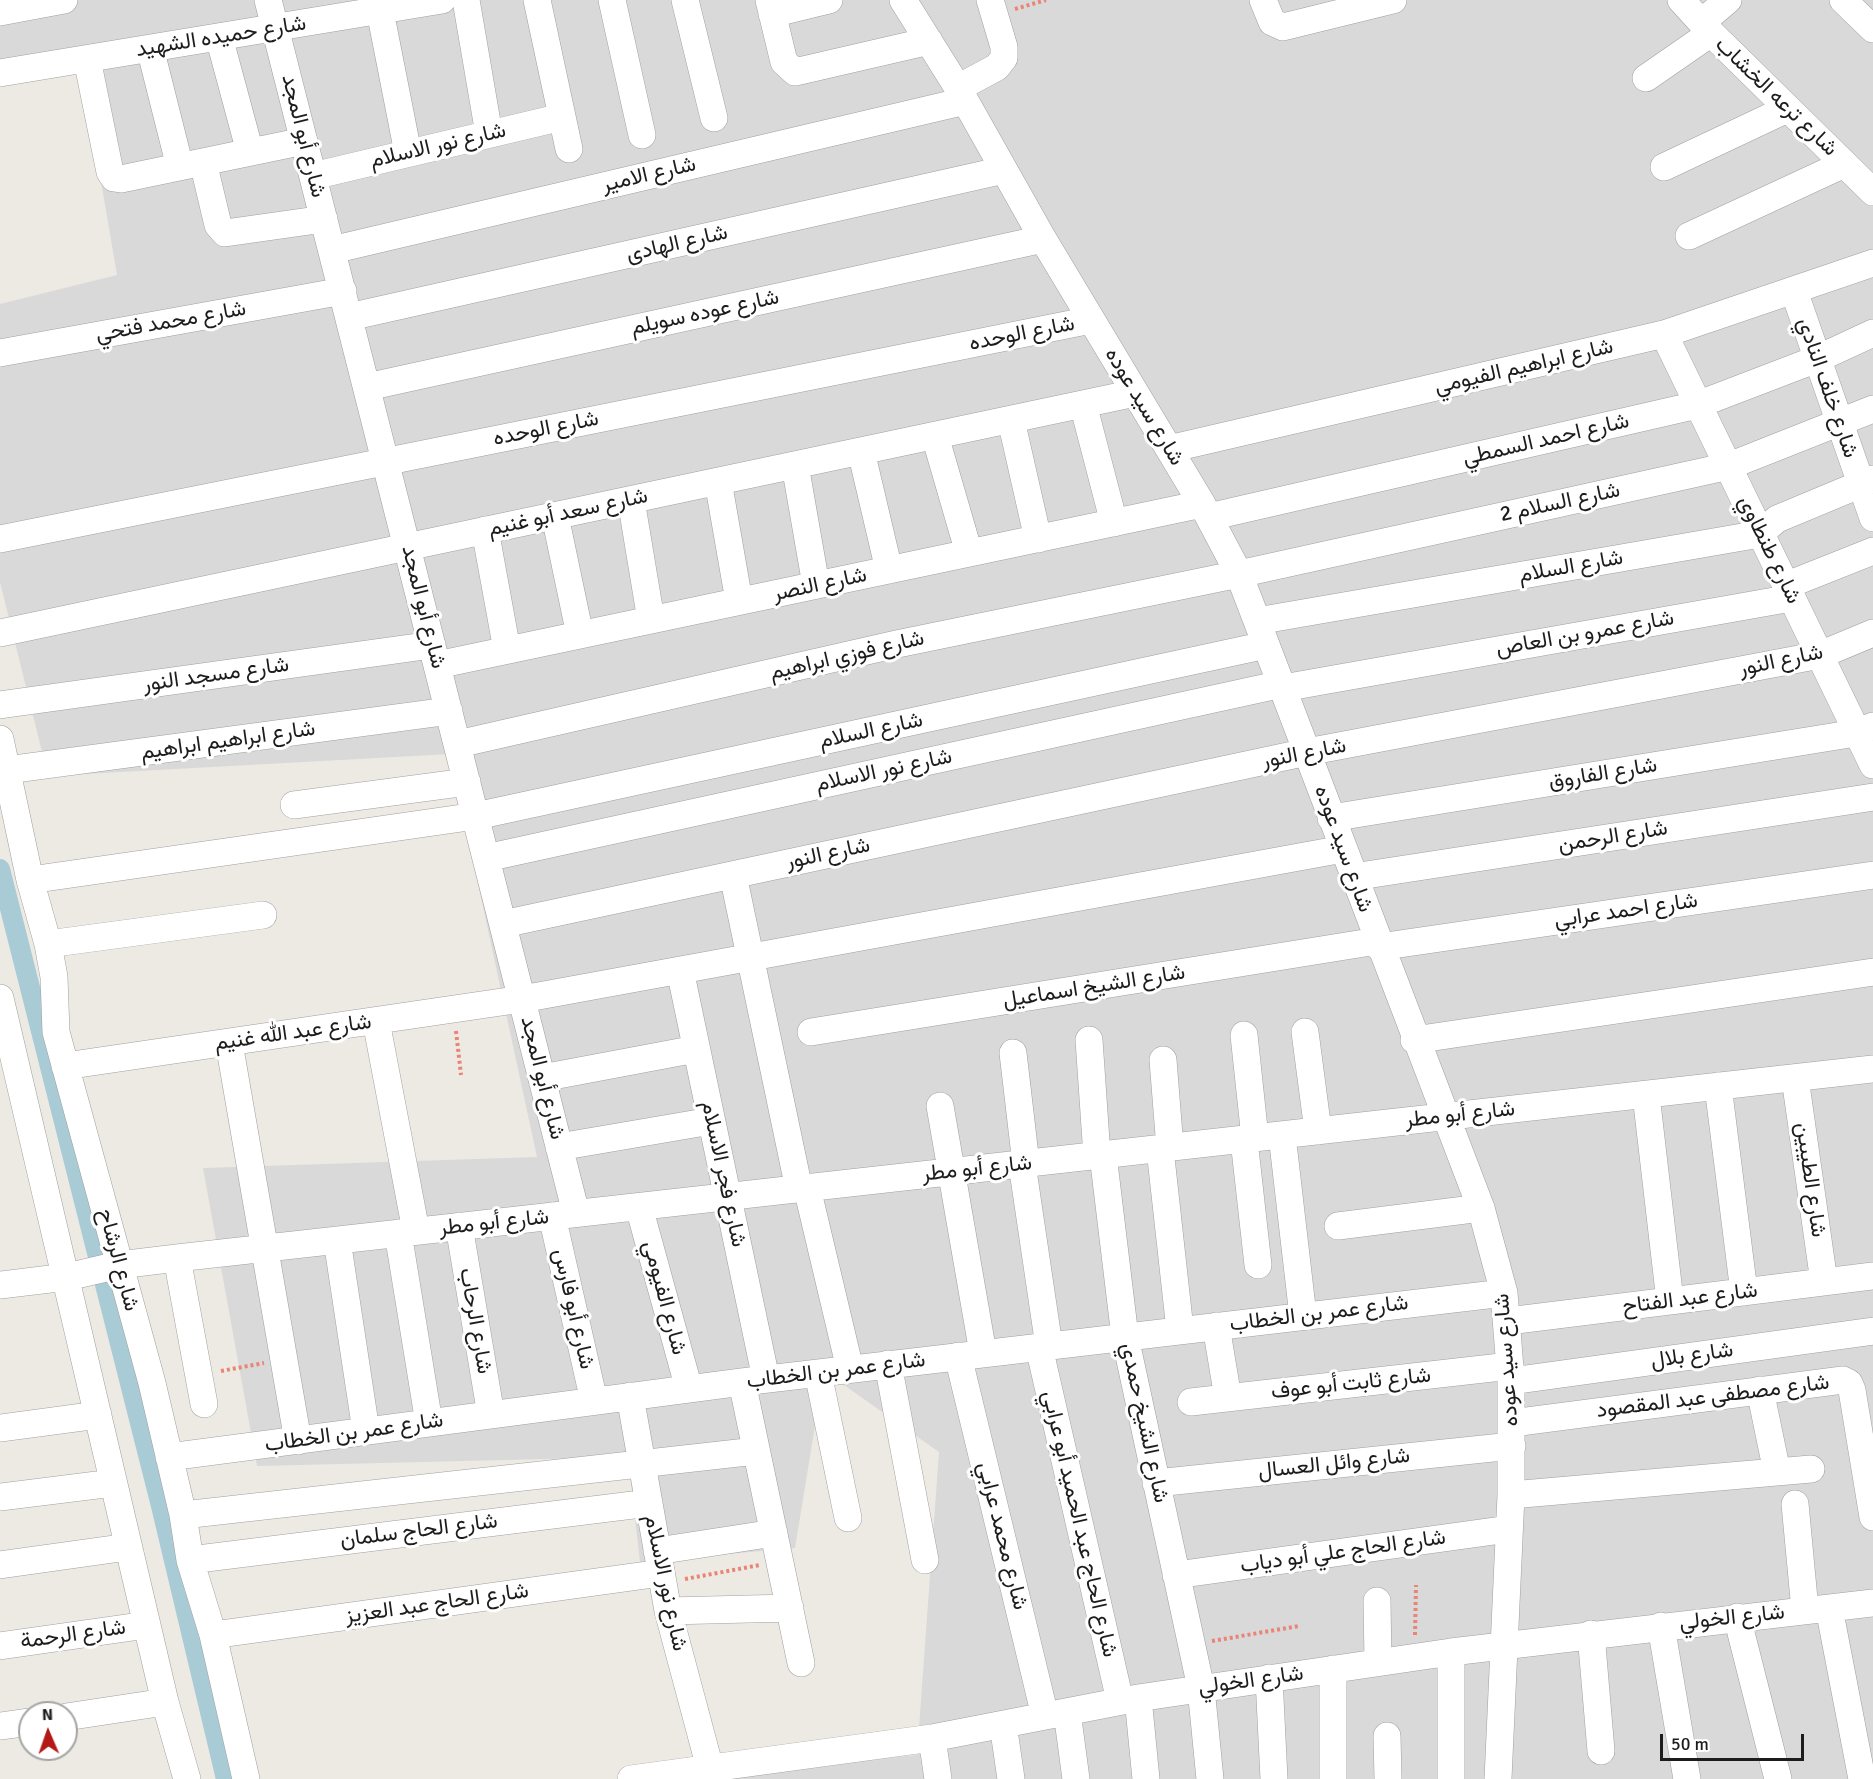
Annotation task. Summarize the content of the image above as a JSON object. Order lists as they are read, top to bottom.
{
  "streets": {
    "street": [
      "شارع حميده الشهيد",
      "شارع ترعه الخشاب",
      "شارع أبو المجد",
      "شارع نور الاسلام",
      "شارع الامير",
      "شارع الهادى",
      "شارع عوده سويلم",
      "شارع محمد فتحي",
      "شارع الوحده",
      "شارع ابراهيم الفيومي",
      "شارع خلف النادي",
      "شارع سيد عوده",
      "شارع احمد السمطي",
      "شارع السلام 2",
      "شارع سعد أبو غنيم",
      "شارع طنطاوي",
      "شارع السلام",
      "شارع النصر",
      "شارع عمرو بن العاص",
      "شارع فوزي ابراهيم",
      "شارع النور",
      "شارع مسجد النور",
      "شارع ابراهيم ابراهيم",
      "شارع الفاروق",
      "شارع الرحمن",
      "شارع احمد عرابي",
      "شارع الشيخ اسماعيل",
      "شارع عبد الله غنيم",
      "شارع أبو مطر",
      "شارع فجر الاسلام",
      "شارع الطيبين",
      "شارع الرشاح",
      "شارع الفيومي",
      "شارع عبد الفتاح",
      "شارع أبو فارس",
      "شارع عمر بن الخطاب",
      "شارع الرحاب",
      "شارع بلال",
      "شارع ثابت أبو عوف",
      "شارع مصطفى عبد المقصود",
      "شارع الشيخ حمدي",
      "شارع وائل العسال",
      "شارع الحاج عبد الحميد أبو عرابي",
      "شارع الحاج سلمان",
      "شارع محمد عرابي",
      "شارع الحاج علي أبو دياب",
      "شارع الحاج عبد العزيز",
      "شارع الخولي",
      "شارع الرحمة"
    ]
  },
  "crossings": [
    ["شارع حميده الشهيد", "شارع أبو المجد"],
    ["شارع أبو المجد", "شارع نور الاسلام"],
    ["شارع أبو المجد", "شارع الامير"],
    ["شارع أبو المجد", "شارع الهادى"],
    ["شارع أبو المجد", "شارع عوده سويلم"],
    ["شارع أبو المجد", "شارع محمد فتحي"],
    ["شارع أبو المجد", "شارع الوحده"],
    ["شارع أبو المجد", "شارع سعد أبو غنيم"],
    ["شارع أبو المجد", "شارع السلام"],
    ["شارع أبو المجد", "شارع النصر"],
    ["شارع أبو المجد", "شارع فوزي ابراهيم"],
    ["شارع أبو المجد", "شارع النور"],
    ["شارع أبو المجد", "شارع مسجد النور"],
    ["شارع أبو المجد", "شارع ابراهيم ابراهيم"],
    ["شارع أبو المجد", "شارع عبد الله غنيم"],
    ["شارع أبو المجد", "شارع أبو مطر"],
    ["شارع أبو المجد", "شارع أبو فارس"],
    ["شارع نور الاسلام", "شارع سيد عوده"],
    ["شارع نور الاسلام", "شارع عمرو بن العاص"],
    ["شارع نور الاسلام", "شارع عمر بن الخطاب"],
    ["شارع نور الاسلام", "شارع الحاج سلمان"],
    ["شارع نور الاسلام", "شارع الحاج عبد العزيز"],
    ["شارع نور الاسلام", "شارع الخولي"],
    ["شارع الامير", "شارع سيد عوده"],
    ["شارع الهادى", "شارع سيد عوده"],
    ["شارع عوده سويلم", "شارع سيد عوده"],
    ["شارع الوحده", "شارع سيد عوده"],
    ["شارع ابراهيم الفيومي", "شارع خلف النادي"],
    ["شارع ابراهيم الفيومي", "شارع سيد عوده"],
    ["شارع ابراهيم الفيومي", "شارع طنطاوي"],
    ["شارع خلف النادي", "شارع احمد السمطي"],
    ["شارع خلف النادي", "شارع السلام 2"],
    ["شارع خلف النادي", "شارع السلام"],
    ["شارع سيد عوده", "شارع احمد السمطي"],
    ["شارع سيد عوده", "شارع السلام 2"],
    ["شارع سيد عوده", "شارع سعد أبو غنيم"],
    ["شارع سيد عوده", "شارع السلام"],
    ["شارع سيد عوده", "شارع النصر"],
    ["شارع سيد عوده", "شارع عمرو بن العاص"],
    ["شارع سيد عوده", "شارع فوزي ابراهيم"],
    ["شارع سيد عوده", "شارع النور"],
    ["شارع سيد عوده", "شارع الفاروق"],
    ["شارع سيد عوده", "شارع الرحمن"],
    ["شارع سيد عوده", "شارع احمد عرابي"],
    ["شارع سيد عوده", "شارع الشيخ اسماعيل"],
    ["شارع سيد عوده", "شارع عبد الله غنيم"],
    ["شارع سيد عوده", "شارع أبو مطر"],
    ["شارع سيد عوده", "شارع عبد الفتاح"],
    ["شارع سيد عوده", "شارع عمر بن الخطاب"],
    ["شارع سيد عوده", "شارع بلال"],
    ["شارع سيد عوده", "شارع ثابت أبو عوف"],
    ["شارع سيد عوده", "شارع مصطفى عبد المقصود"],
    ["شارع سيد عوده", "شارع وائل العسال"],
    ["شارع سيد عوده", "شارع الحاج علي أبو دياب"],
    ["شارع سيد عوده", "شارع الخولي"],
    ["شارع احمد السمطي", "شارع طنطاوي"],
    ["شارع احمد السمطي", "شارع النصر"],
    ["شارع السلام 2", "شارع طنطاوي"],
    ["شارع السلام 2", "شارع فوزي ابراهيم"],
    ["شارع طنطاوي", "شارع السلام"],
    ["شارع طنطاوي", "شارع عمرو بن العاص"],
    ["شارع طنطاوي", "شارع النور"],
    ["شارع طنطاوي", "شارع الفاروق"],
    ["شارع السلام", "شارع الرشاح"],
    ["شارع النصر", "شارع مسجد النور"],
    ["شارع ابراهيم ابراهيم", "شارع الرشاح"],
    ["شارع احمد عرابي", "شارع الشيخ اسماعيل"],
    ["شارع عبد الله غنيم", "شارع فجر الاسلام"],
    ["شارع عبد الله غنيم", "شارع الرشاح"],
    ["شارع أبو مطر", "شارع فجر الاسلام"],
    ["شارع أبو مطر", "شارع الطيبين"],
    ["شارع أبو مطر", "شارع الرشاح"],
    ["شارع أبو مطر", "شارع الفيومي"],
    ["شارع أبو مطر", "شارع أبو فارس"],
    ["شارع أبو مطر", "شارع الرحاب"],
    ["شارع أبو مطر", "شارع الشيخ حمدي"],
    ["شارع أبو مطر", "شارع الحاج عبد الحميد أبو عرابي"],
    ["شارع أبو مطر", "شارع محمد عرابي"],
    ["شارع فجر الاسلام", "شارع عمر بن الخطاب"],
    ["شارع الطيبين", "شارع عبد الفتاح"],
    ["شارع الرشاح", "شارع عمر بن الخطاب"],
    ["شارع الرشاح", "شارع الحاج سلمان"],
    ["شارع الرشاح", "شارع الحاج عبد العزيز"],
    ["شارع الفيومي", "شارع عمر بن الخطاب"],
    ["شارع أبو فارس", "شارع عمر بن الخطاب"],
    ["شارع عمر بن الخطاب", "شارع الرحاب"],
    ["شارع عمر بن الخطاب", "شارع الشيخ حمدي"],
    ["شارع عمر بن الخطاب", "شارع الحاج عبد الحميد أبو عرابي"],
    ["شارع عمر بن الخطاب", "شارع محمد عرابي"],
    ["شارع بلال", "شارع ثابت أبو عوف"],
    ["شارع مصطفى عبد المقصود", "شارع وائل العسال"],
    ["شارع الشيخ حمدي", "شارع وائل العسال"],
    ["شارع الشيخ حمدي", "شارع الحاج علي أبو دياب"],
    ["شارع الشيخ حمدي", "شارع الخولي"],
    ["شارع الحاج عبد الحميد أبو عرابي", "شارع الخولي"],
    ["شارع محمد عرابي", "شارع الخولي"]
  ],
  "scale_bar": "50 m",
  "north": "top"
}
